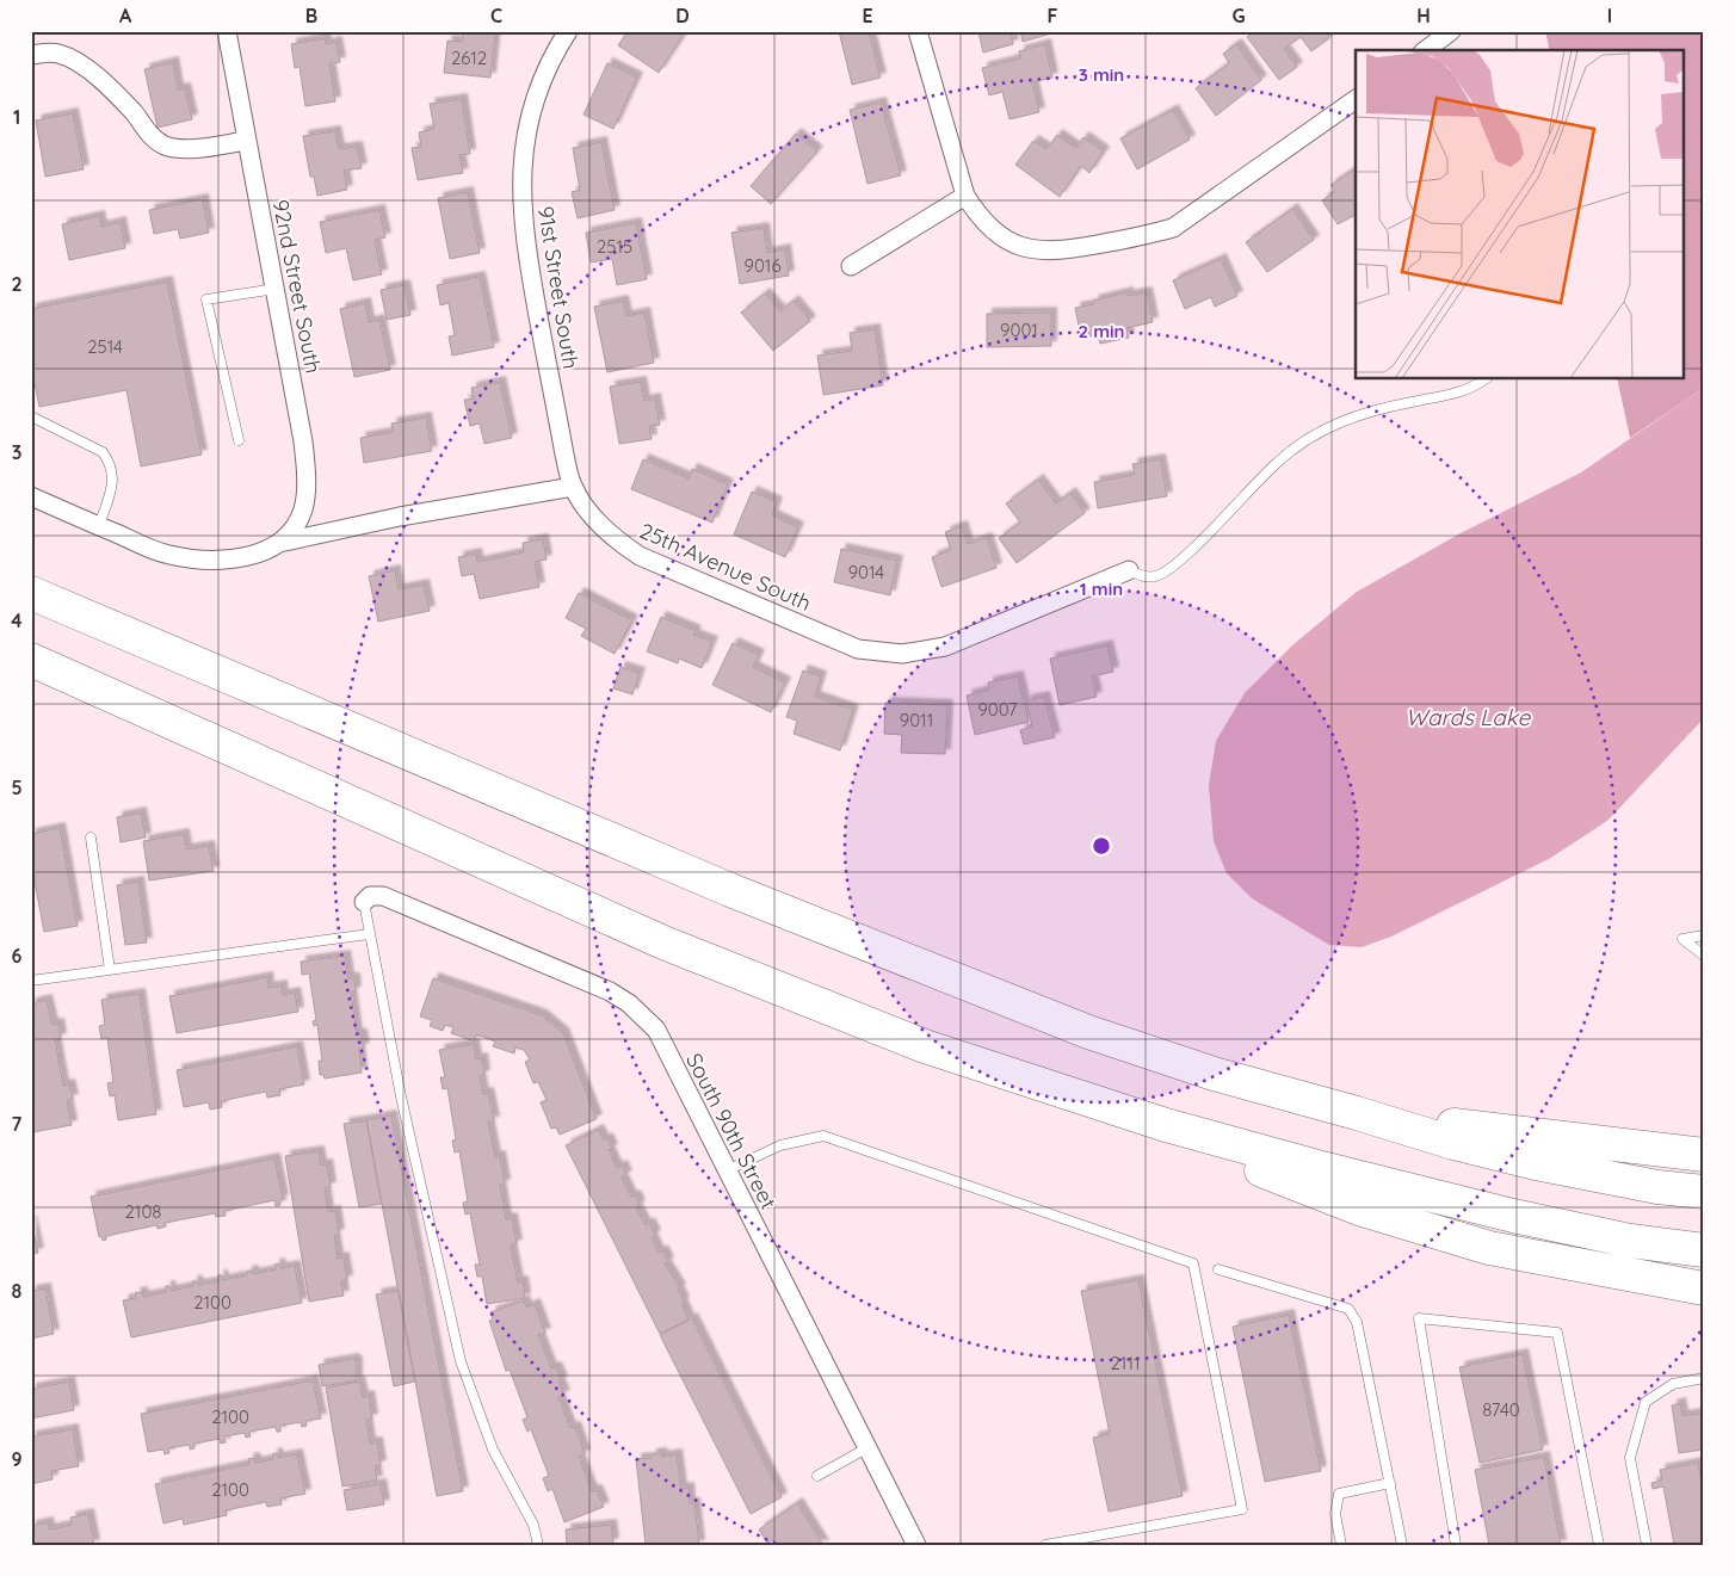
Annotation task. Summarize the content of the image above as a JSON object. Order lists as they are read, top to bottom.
{
  "streets": {
    "street": [
      "92nd Street South",
      "91st Street South",
      "25th Avenue South",
      "South 90th Street"
    ]
  },
  "crossings": [
    ["91st Street South", "25th Avenue South"]
  ],
  "water": ["Wards Lake"],
  "house_numbers": [
    "2612",
    "2515",
    "9016",
    "9001",
    "2514",
    "9014",
    "9007",
    "9011",
    "2108",
    "2100",
    "2111",
    "8740",
    "2100",
    "2100"
  ],
  "grid": {
    "columns": [
      "A",
      "B",
      "C",
      "D",
      "E",
      "F",
      "G",
      "H",
      "I"
    ],
    "rows": [
      "1",
      "2",
      "3",
      "4",
      "5",
      "6",
      "7",
      "8",
      "9"
    ]
  },
  "rings": ["3 min", "2 min", "1 min"]
}
